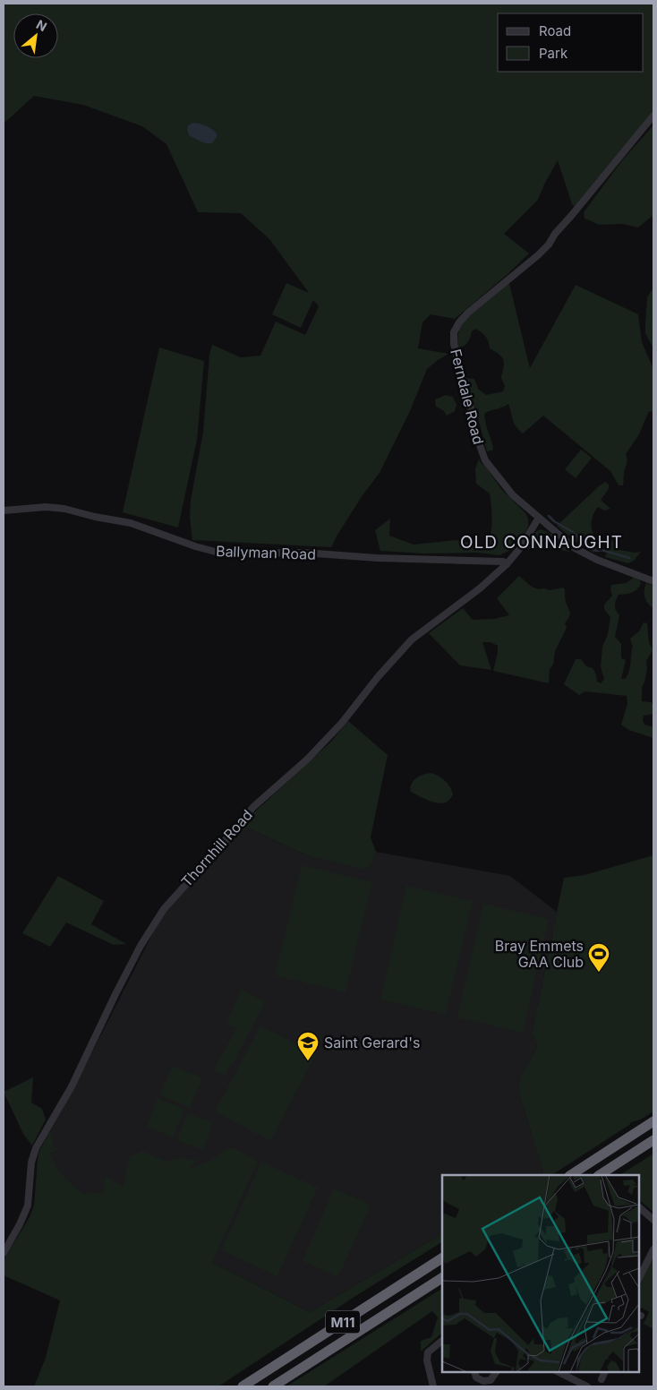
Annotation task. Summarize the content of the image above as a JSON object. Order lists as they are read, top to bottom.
{
  "streets": {
    "highway": ["M11"],
    "street": ["Ferndale Road", "Ballyman Road", "Thornhill Road"]
  },
  "crossings": [
    ["Ferndale Road", "Thornhill Road"],
    ["Ballyman Road", "Thornhill Road"]
  ],
  "districts": ["OLD CONNAUGHT"],
  "places": {
    "sports": ["Bray Emmets GAA Club"],
    "school or university": ["Saint Gerard's"]
  },
  "legend": ["Road", "Park"],
  "north": "top right"
}
